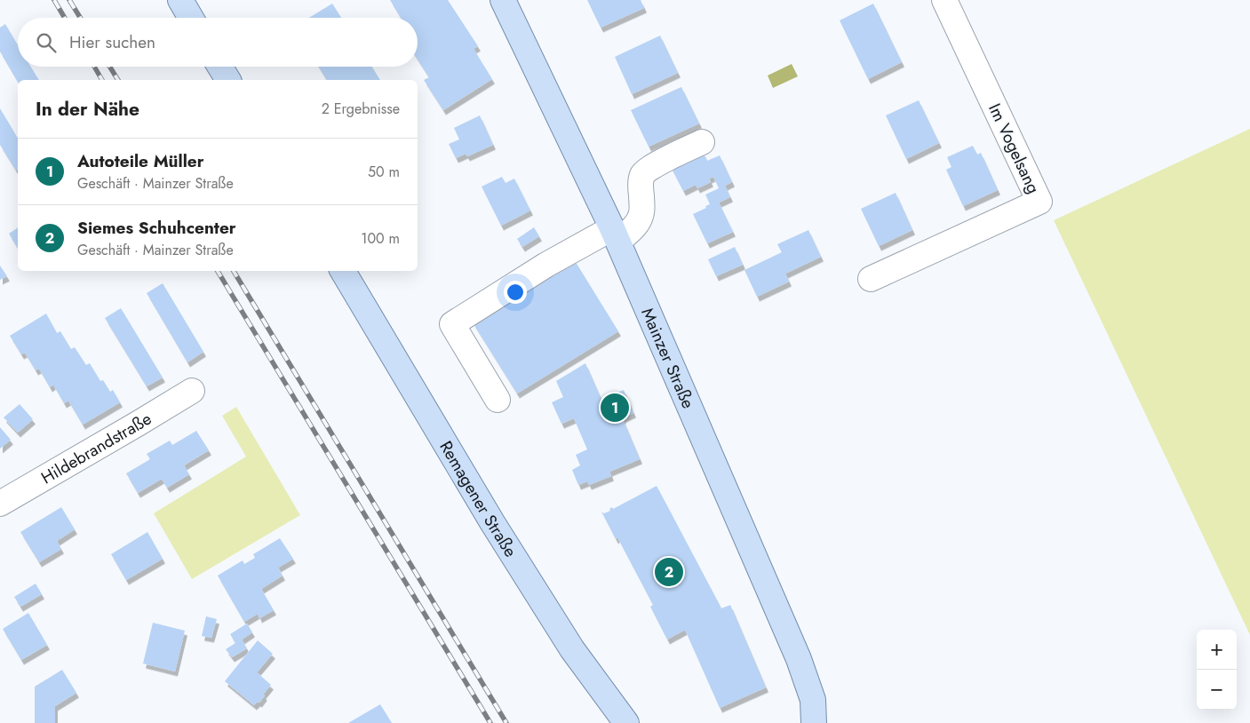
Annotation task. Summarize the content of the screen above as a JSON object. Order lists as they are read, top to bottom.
{
  "streets": {
    "main road": ["Mainzer Straße", "Remagener Straße"],
    "street": ["Im Vogelsang", "Hildebrandstraße"]
  },
  "page": {
    "search": "Hier suchen",
    "heading": ["In der Nähe", "2 Ergebnisse"],
    "list": [
      {
        "mark": "1",
        "name": "Autoteile Müller",
        "note": "Geschäft · Mainzer Straße",
        "value": "50 m"
      },
      {
        "mark": "2",
        "name": "Siemes Schuhcenter",
        "note": "Geschäft · Mainzer Straße",
        "value": "100 m"
      }
    ],
    "pins": ["1", "2"],
    "map_buttons": ["+", "−"]
  }
}
